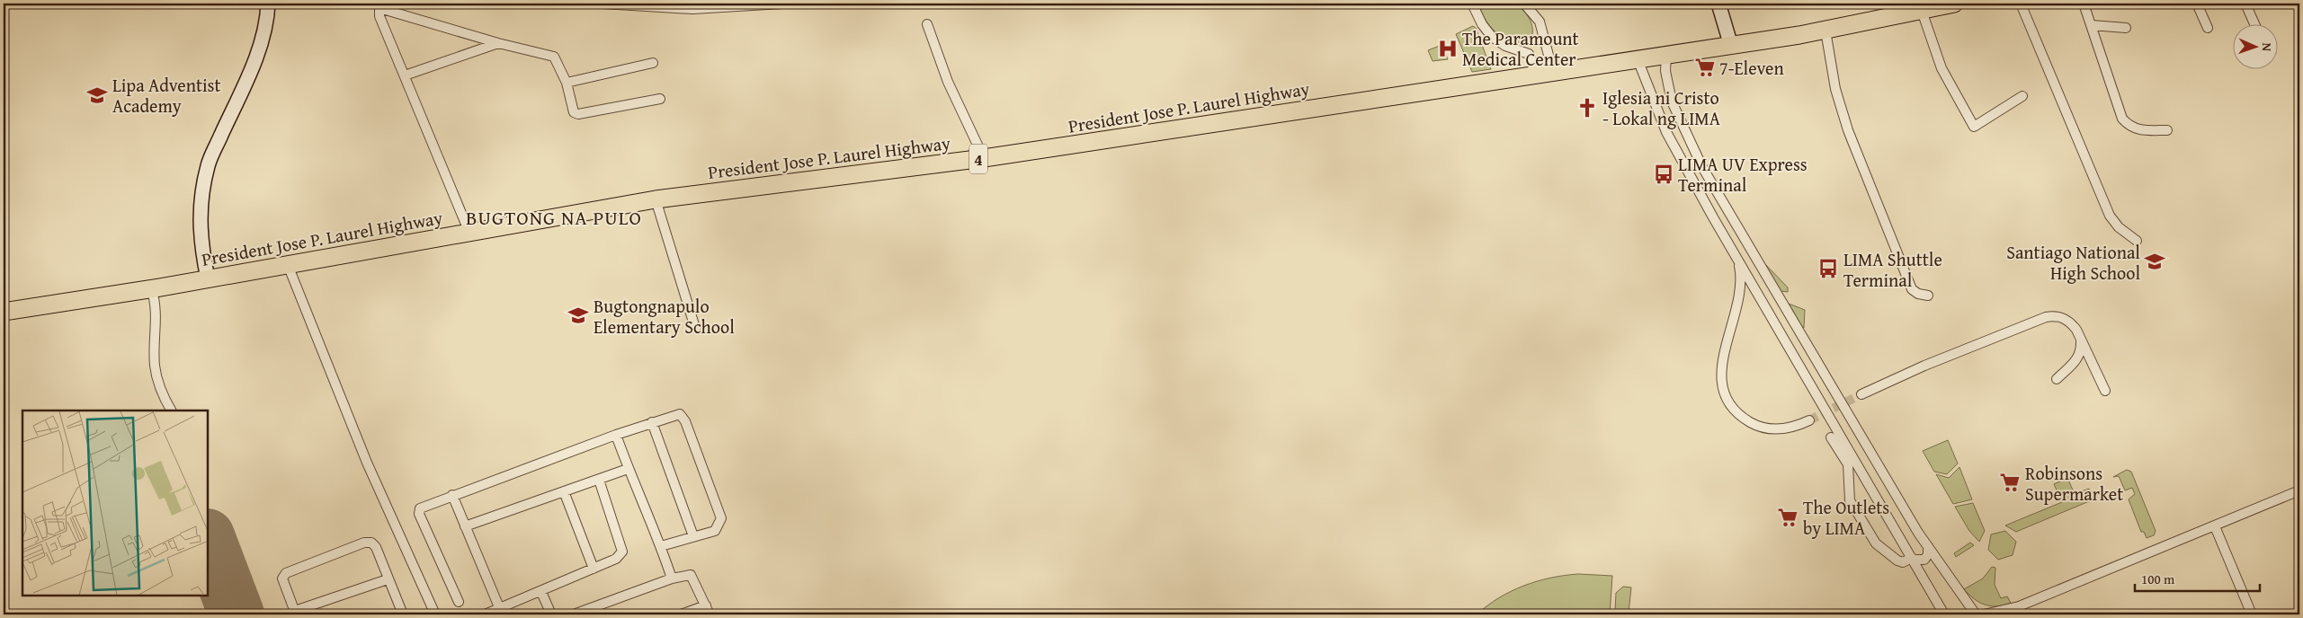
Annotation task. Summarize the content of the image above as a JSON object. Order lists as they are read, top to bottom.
{
  "streets": {
    "highway": ["President Jose P. Laurel Highway", "4"]
  },
  "districts": ["BUGTONG NA PULO"],
  "places": {
    "hospital": ["The Paramount Medical Center"],
    "supermarket": ["7-Eleven", "Robinsons Supermarket", "The Outlets by LIMA"],
    "school or university": ["Lipa Adventist Academy", "Santiago National High School", "Bugtongnapulo Elementary School"],
    "church": ["Iglesia ni Cristo - Lokal ng LIMA"],
    "bus stop": ["LIMA UV Express Terminal", "LIMA Shuttle Terminal"]
  },
  "scale_bar": "100 m",
  "north": "right"
}
